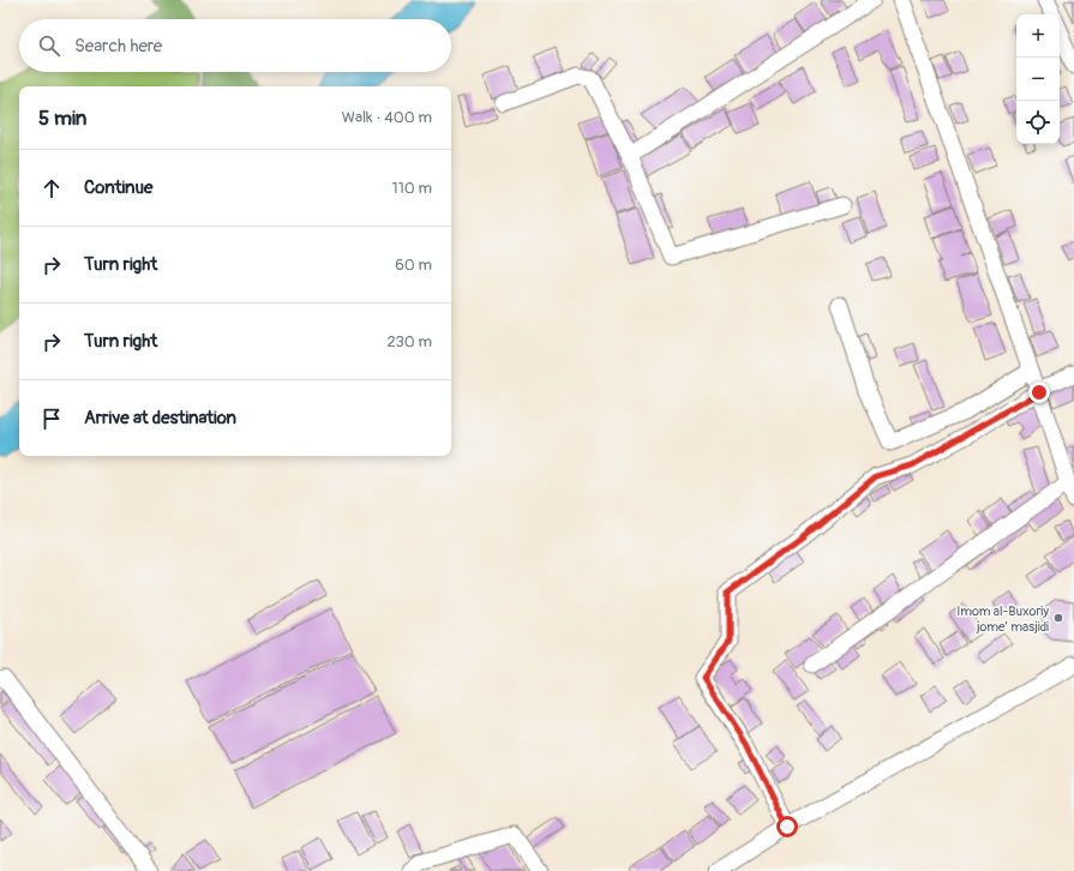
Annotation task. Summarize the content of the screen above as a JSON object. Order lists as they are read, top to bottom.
{
  "places": ["Imom al-Buxoriy jome’ masjidi"],
  "page": {
    "map_buttons": ["+", "−"],
    "search": "Search here",
    "heading": ["5 min", "Walk · 400 m"],
    "list": [
      ["Continue", "110 m"],
      ["Turn right", "60 m"],
      ["Turn right", "230 m"],
      "Arrive at destination"
    ]
  }
}
